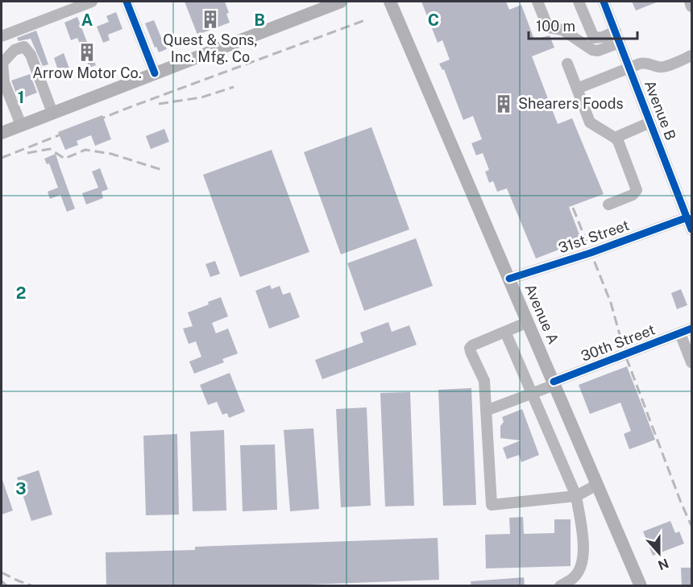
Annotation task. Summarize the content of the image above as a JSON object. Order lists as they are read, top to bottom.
{
  "streets": {
    "main road": ["Avenue A"],
    "street": ["Avenue B", "31st Street", "30th Street"]
  },
  "crossings": [
    ["Avenue B", "31st Street"],
    ["31st Street", "Avenue A"],
    ["Avenue A", "30th Street"]
  ],
  "places": {
    "building": ["Quest & Sons, Inc. Mfg. Co", "Arrow Motor Co.", "Shearers Foods"]
  },
  "scale_bar": "100 m",
  "north": "bottom",
  "grid": {
    "columns": ["A", "B", "C"],
    "rows": ["1", "2", "3"]
  }
}
